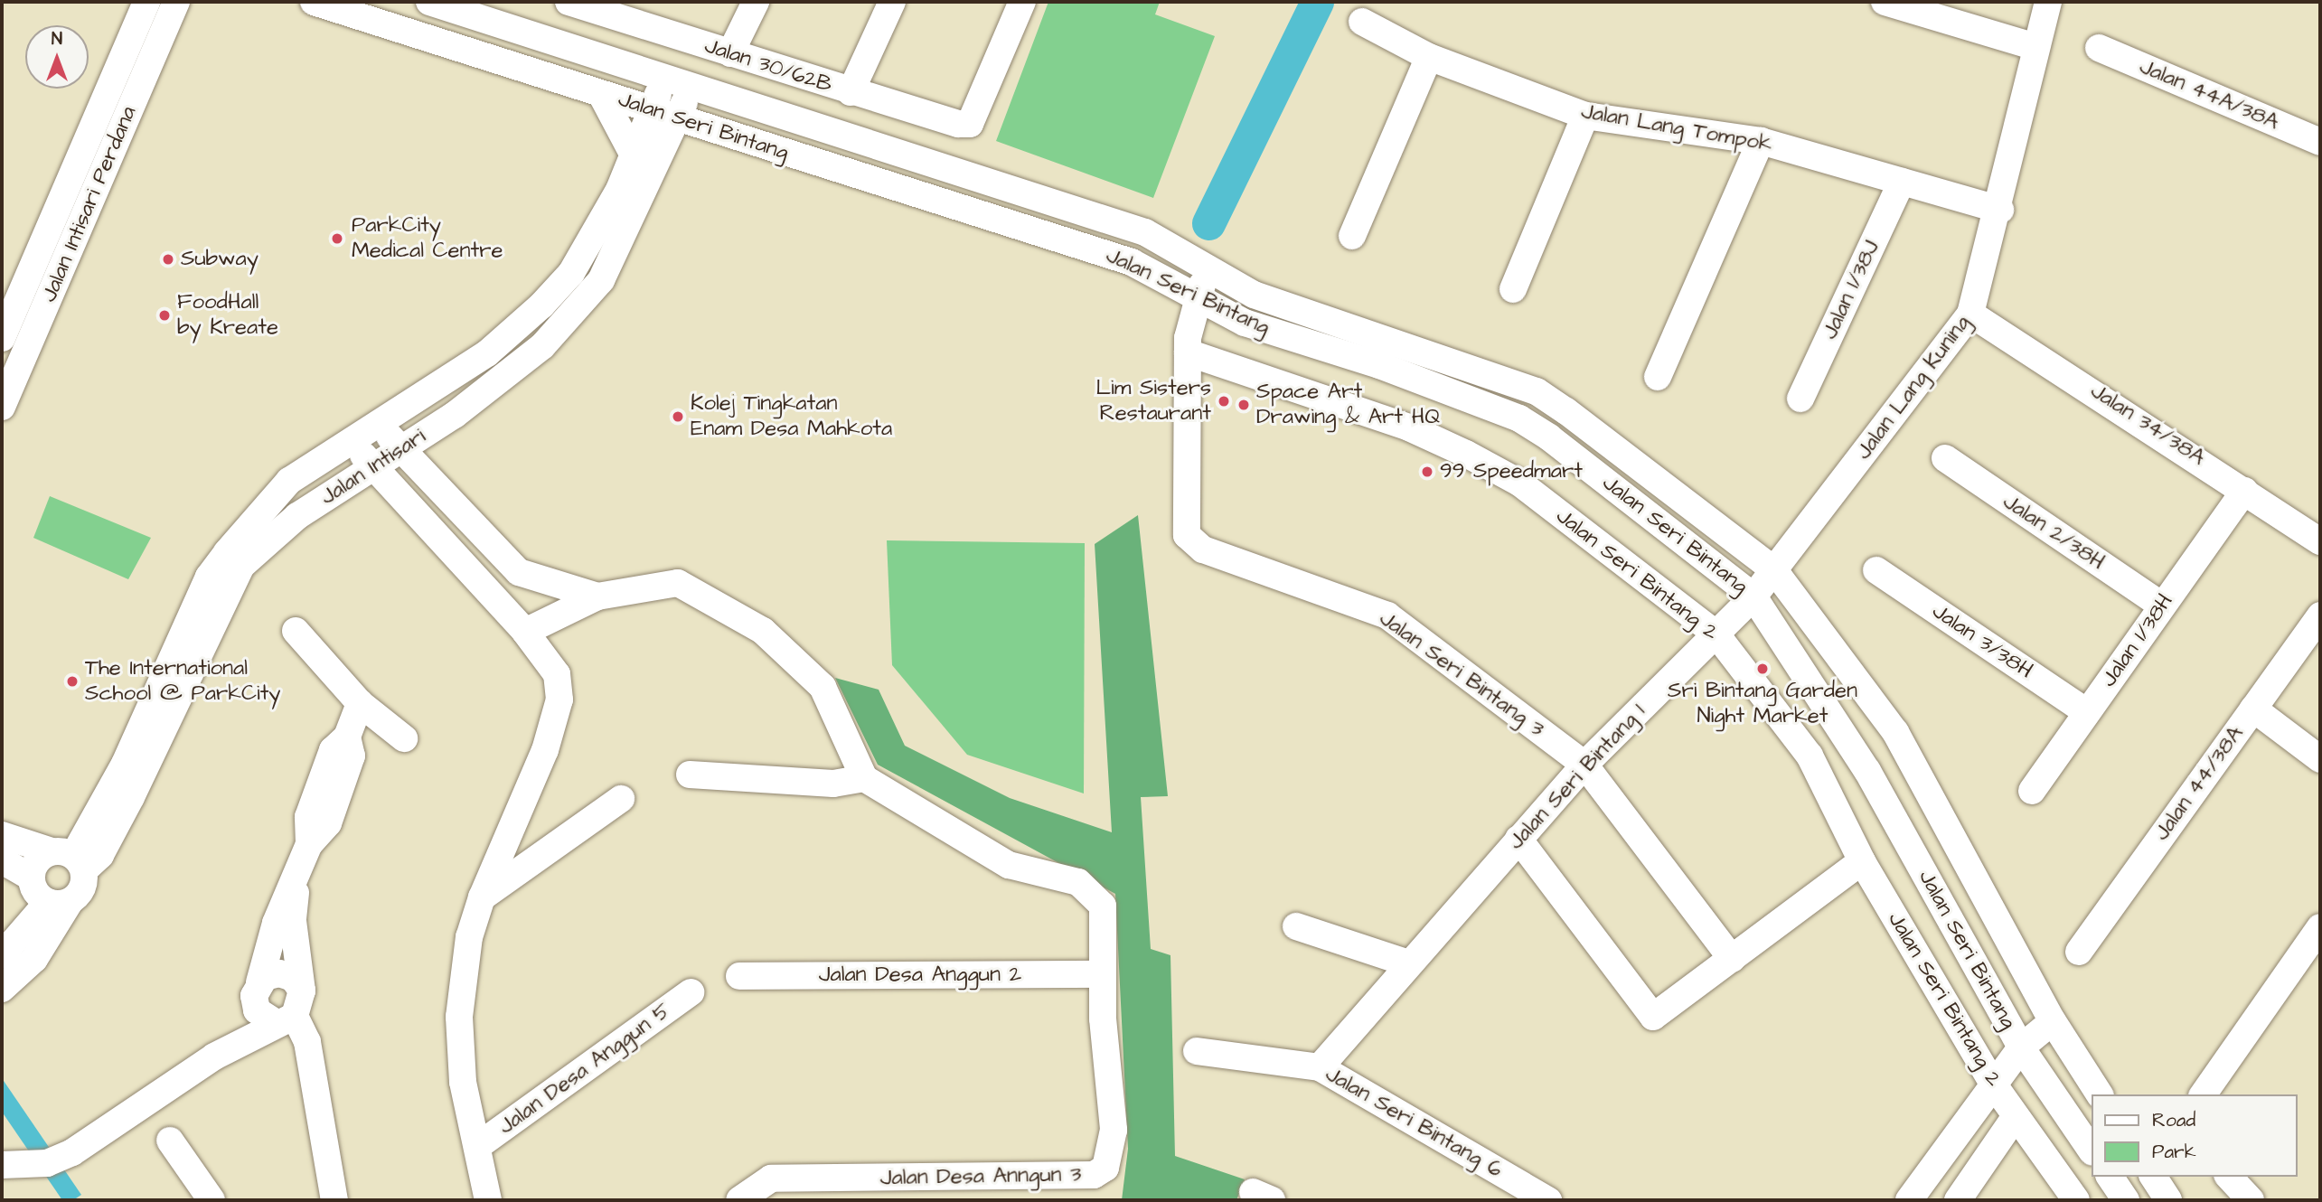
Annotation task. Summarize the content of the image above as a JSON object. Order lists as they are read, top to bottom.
{
  "streets": {
    "street": [
      "Jalan 30/62B",
      "Jalan 44A/38A",
      "Jalan Seri Bintang",
      "Jalan Lang Tompok",
      "Jalan Intisari Perdana",
      "Jalan 1/38J",
      "Jalan Lang Kuning",
      "Jalan 34/38A",
      "Jalan Intisari",
      "Jalan 2/38H",
      "Jalan Seri Bintang 2",
      "Jalan 1/38H",
      "Jalan 3/38H",
      "Jalan Seri Bintang 3",
      "Jalan Seri Bintang 1",
      "Jalan 44/38A",
      "Jalan Desa Anggun 2",
      "Jalan Desa Anggun 5",
      "Jalan Seri Bintang 6",
      "Jalan Desa Anngun 3"
    ]
  },
  "crossings": [
    ["Jalan Seri Bintang", "Jalan Lang Kuning"],
    ["Jalan Seri Bintang", "Jalan Intisari"],
    ["Jalan Seri Bintang", "Jalan Seri Bintang 3"],
    ["Jalan Seri Bintang", "Jalan Seri Bintang 1"],
    ["Jalan Lang Tompok", "Jalan 1/38J"],
    ["Jalan Lang Tompok", "Jalan Lang Kuning"],
    ["Jalan Lang Kuning", "Jalan 34/38A"],
    ["Jalan Lang Kuning", "Jalan Seri Bintang 1"],
    ["Jalan 34/38A", "Jalan 1/38H"],
    ["Jalan 2/38H", "Jalan 1/38H"],
    ["Jalan Seri Bintang 2", "Jalan Seri Bintang 3"],
    ["Jalan Seri Bintang 2", "Jalan Seri Bintang 1"],
    ["Jalan 1/38H", "Jalan 3/38H"],
    ["Jalan Seri Bintang 3", "Jalan Seri Bintang 1"],
    ["Jalan Seri Bintang 1", "Jalan Seri Bintang 6"],
    ["Jalan Desa Anggun 2", "Jalan Desa Anngun 3"]
  ],
  "places": [
    "ParkCity Medical Centre",
    "Subway",
    "FoodHall by Kreate",
    "Lim Sisters Restaurant",
    "Space Art Drawing & Art HQ",
    "Kolej Tingkatan Enam Desa Mahkota",
    "99 Speedmart",
    "Sri Bintang Garden Night Market",
    "The International School @ ParkCity"
  ],
  "legend": ["Road", "Park"],
  "north": "top"
}
